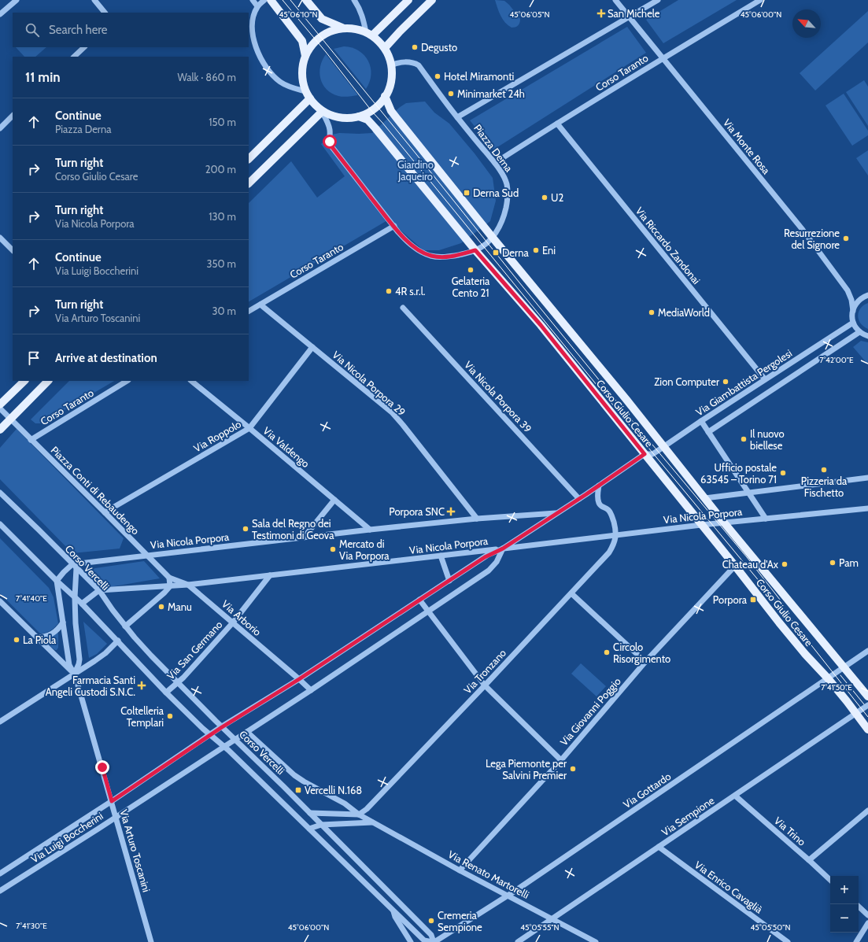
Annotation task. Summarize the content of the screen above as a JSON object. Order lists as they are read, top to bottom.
{
  "streets": {
    "main road": ["Piazza Derna", "Corso Giulio Cesare"],
    "street": [
      "Corso Taranto",
      "Via Monte Rosa",
      "Via Riccardo Zandonai",
      "Via Giambattista Pergolesi",
      "Via Nicola Porpora 29",
      "Via Nicola Porpora 39",
      "Via Roppolo",
      "Via Valdengo",
      "Piazza Conti di Rebaudengo",
      "Via Nicola Porpora",
      "Corso Vercelli",
      "Via Arborio",
      "Via San Germano",
      "Via Tronzano",
      "Via Giovanni Poggio",
      "Via Gottardo",
      "Via Sempione",
      "Via Trino",
      "Via Luigi Boccherini",
      "Via Arturo Toscanini",
      "Via Renato Martorelli",
      "Via Enrico Cavaglià"
    ]
  },
  "crossings": [
    ["Corso Taranto", "Via Monte Rosa"],
    ["Corso Taranto", "Piazza Derna"],
    ["Corso Taranto", "Via Riccardo Zandonai"],
    ["Corso Taranto", "Via Nicola Porpora 29"],
    ["Corso Taranto", "Piazza Conti di Rebaudengo"],
    ["Via Monte Rosa", "Via Giambattista Pergolesi"],
    ["Piazza Derna", "Corso Giulio Cesare"],
    ["Via Riccardo Zandonai", "Via Giambattista Pergolesi"],
    ["Via Giambattista Pergolesi", "Corso Giulio Cesare"],
    ["Via Giambattista Pergolesi", "Via Nicola Porpora"],
    ["Via Nicola Porpora 29", "Via Roppolo"],
    ["Via Nicola Porpora 29", "Via Nicola Porpora"],
    ["Via Nicola Porpora 39", "Via Nicola Porpora"],
    ["Corso Giulio Cesare", "Via Nicola Porpora"],
    ["Corso Giulio Cesare", "Via Giovanni Poggio"],
    ["Corso Giulio Cesare", "Via Gottardo"],
    ["Corso Giulio Cesare", "Via Sempione"],
    ["Via Roppolo", "Via Valdengo"],
    ["Via Roppolo", "Piazza Conti di Rebaudengo"],
    ["Via Valdengo", "Via Nicola Porpora"],
    ["Piazza Conti di Rebaudengo", "Via Nicola Porpora"],
    ["Piazza Conti di Rebaudengo", "Via Arborio"],
    ["Via Nicola Porpora", "Corso Vercelli"],
    ["Via Nicola Porpora", "Via Arborio"],
    ["Via Nicola Porpora", "Via San Germano"],
    ["Via Nicola Porpora", "Via Tronzano"],
    ["Via Nicola Porpora", "Via Luigi Boccherini"],
    ["Corso Vercelli", "Via San Germano"],
    ["Corso Vercelli", "Via Gottardo"],
    ["Corso Vercelli", "Via Luigi Boccherini"],
    ["Corso Vercelli", "Via Renato Martorelli"],
    ["Via Arborio", "Via San Germano"],
    ["Via Arborio", "Via Luigi Boccherini"],
    ["Via Tronzano", "Via Renato Martorelli"],
    ["Via Giovanni Poggio", "Via Renato Martorelli"],
    ["Via Gottardo", "Via Renato Martorelli"],
    ["Via Sempione", "Via Trino"],
    ["Via Sempione", "Via Renato Martorelli"],
    ["Via Sempione", "Via Enrico Cavaglià"],
    ["Via Luigi Boccherini", "Via Arturo Toscanini"]
  ],
  "parks": ["Giardino Jaqueiro"],
  "places": {
    "health": ["San Michele", "Porpora SNC", "Farmacia Santi Angeli Custodi S.N.C."],
    "other": [
      "Degusto",
      "Hotel Miramonti",
      "Minimarket 24h",
      "U2",
      "Resurrezione del Signore",
      "Eni",
      "Gelateria Cento 21",
      "4R s.r.l.",
      "MediaWorld",
      "Zion Computer",
      "Il nuovo biellese",
      "Pizzeria da Fischetto",
      "Ufficio postale 63545 – Torino 71",
      "Sala del Regno dei Testimoni di Geova",
      "Mercato di Via Porpora",
      "Pam",
      "Chateau d'Ax",
      "Manu",
      "La Piola",
      "Circolo Risorgimento",
      "Coltelleria Templari",
      "Lega Piemonte per Salvini Premier",
      "Cremeria Sempione"
    ],
    "transit": [
      "Derna Sud",
      "Derna",
      "Porpora",
      "Vercelli N.168"
    ]
  },
  "north": "top left",
  "page": {
    "search": "Search here",
    "heading": ["11 min", "Walk · 860 m"],
    "list": [
      ["Continue", "Piazza Derna", "150 m"],
      ["Turn right", "Corso Giulio Cesare", "200 m"],
      ["Turn right", "Via Nicola Porpora", "130 m"],
      ["Continue", "Via Luigi Boccherini", "350 m"],
      ["Turn right", "Via Arturo Toscanini", "30 m"],
      "Arrive at destination"
    ],
    "map_buttons": ["+", "−"]
  },
  "coordinates": [
    "45°06'10\"N",
    "45°06'05\"N",
    "45°06'00\"N",
    "7°42'00\"E",
    "7°41'40\"E",
    "7°41'50\"E",
    "7°41'30\"E",
    "45°05'55\"N",
    "45°05'50\"N"
  ]
}
